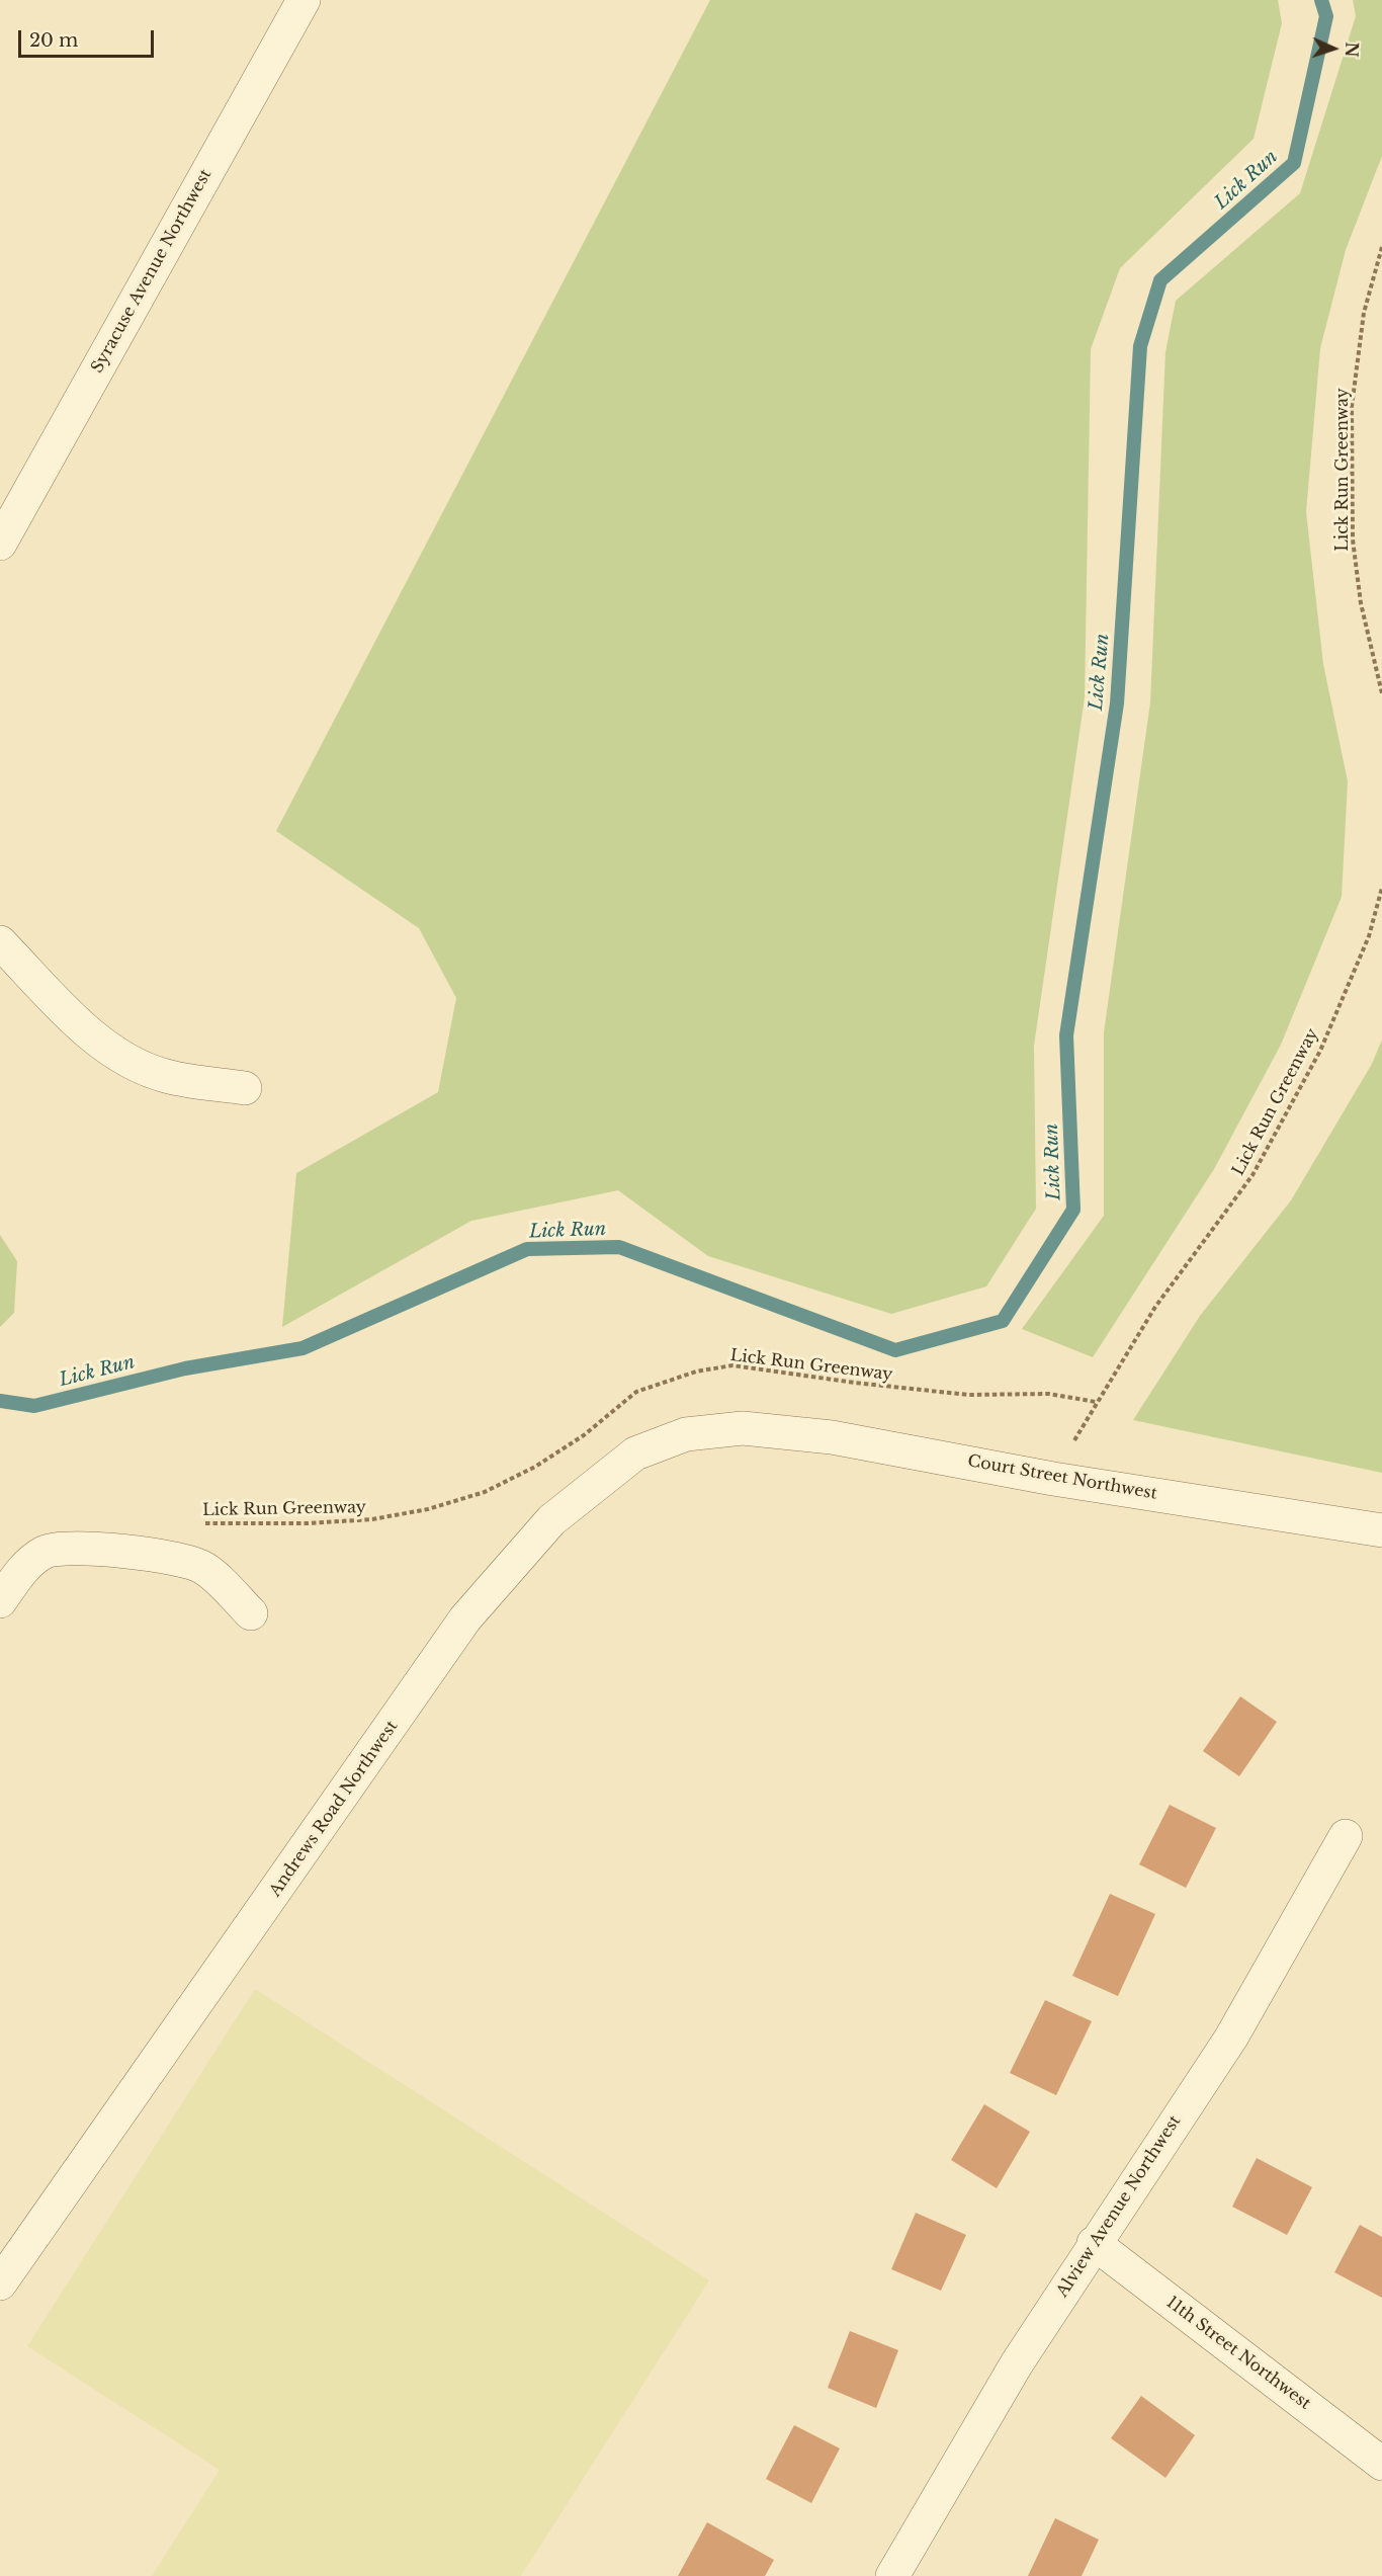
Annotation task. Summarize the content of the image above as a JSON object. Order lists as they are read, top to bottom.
{
  "streets": {
    "street": [
      "Syracuse Avenue Northwest",
      "Court Street Northwest",
      "Andrews Road Northwest",
      "Alview Avenue Northwest",
      "11th Street Northwest"
    ],
    "path": ["Lick Run Greenway"]
  },
  "crossings": [
    ["Lick Run Greenway", "Court Street Northwest"],
    ["Court Street Northwest", "Andrews Road Northwest"],
    ["Alview Avenue Northwest", "11th Street Northwest"]
  ],
  "water": ["Lick Run"],
  "scale_bar": "20 m",
  "north": "right"
}
